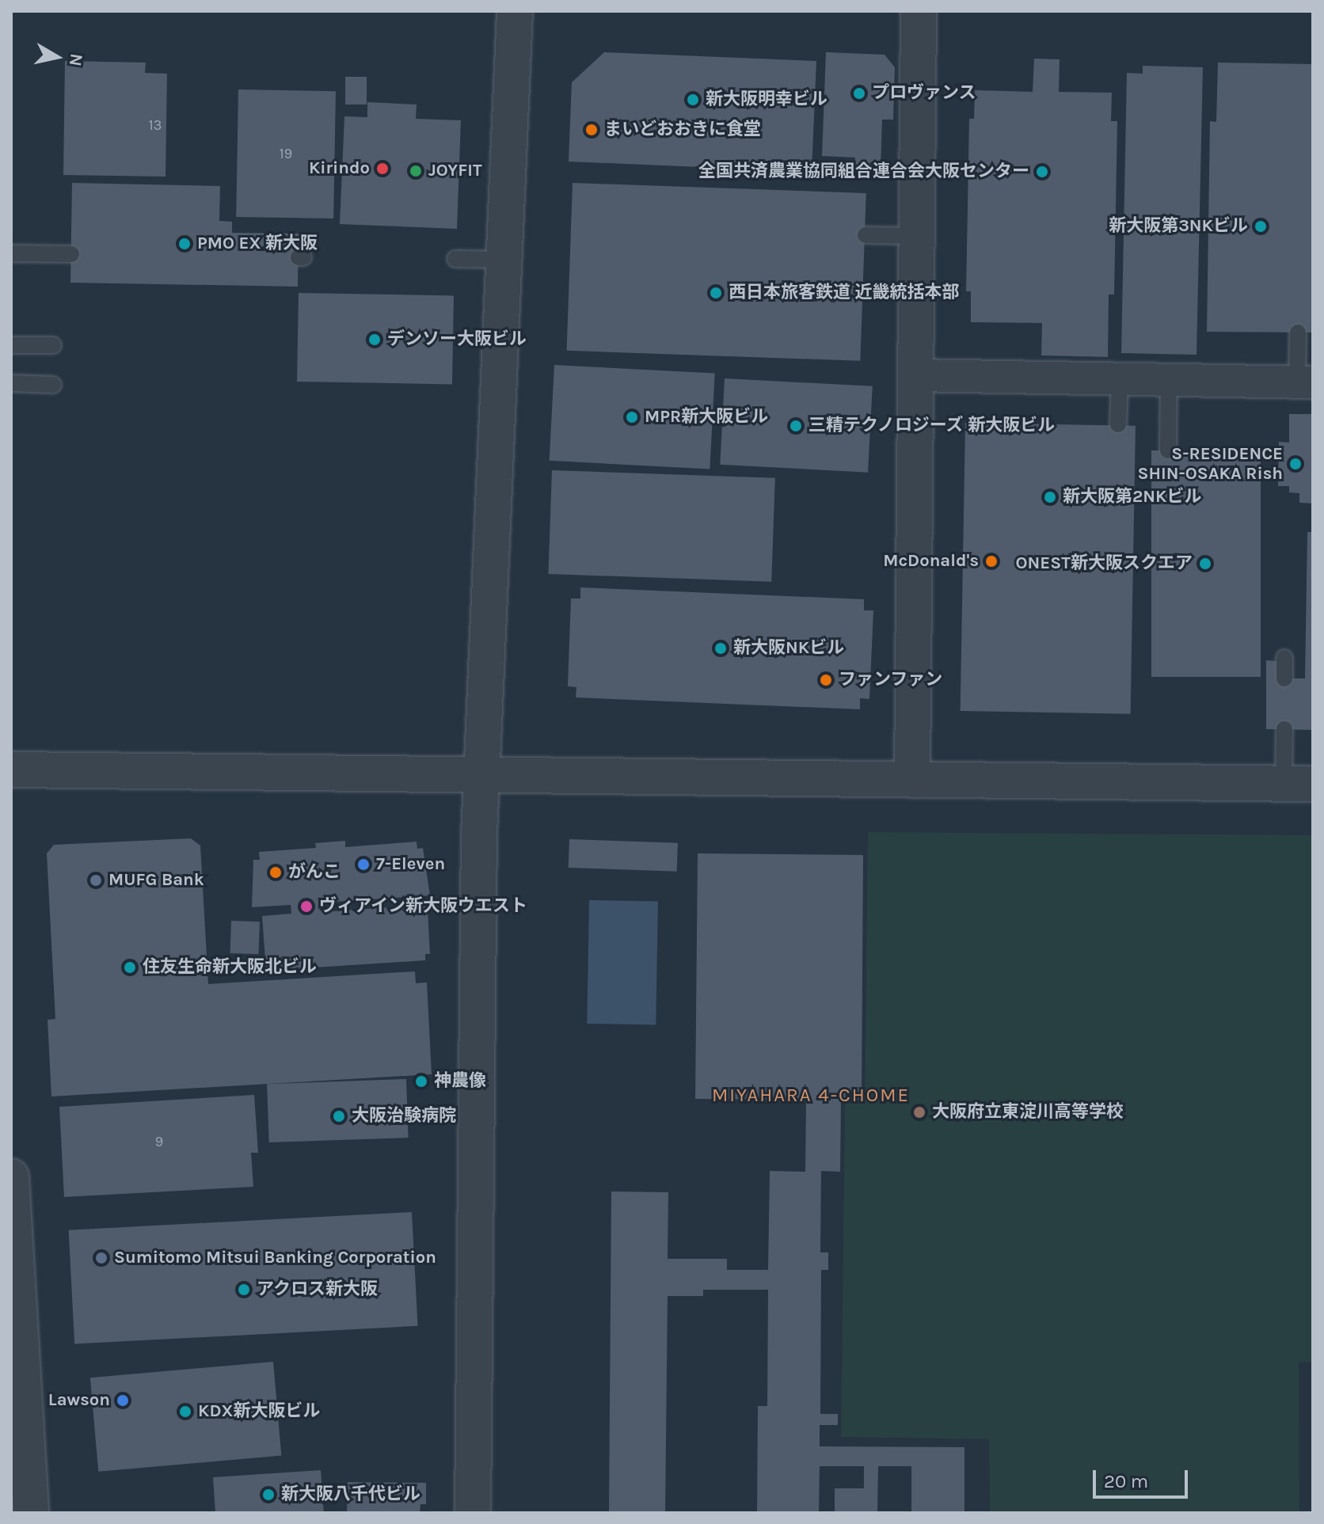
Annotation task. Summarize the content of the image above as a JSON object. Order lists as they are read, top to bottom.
{
  "districts": ["MIYAHARA 4-CHOME"],
  "places": [
    "プロヴァンス",
    "新大阪明幸ビル",
    "まいどおおきに食堂",
    "Kirindo",
    "JOYFIT",
    "全国共済農業協同組合連合会大阪センター",
    "新大阪第3NKビル",
    "PMO EX 新大阪",
    "西日本旅客鉄道 近畿統括本部",
    "デンソー大阪ビル",
    "MPR新大阪ビル",
    "三精テクノロジーズ 新大阪ビル",
    "S-RESIDENCE SHIN-OSAKA Rish",
    "新大阪第2NKビル",
    "McDonald's",
    "ONEST新大阪スクエア",
    "新大阪NKビル",
    "ファンファン",
    "7-Eleven",
    "がんこ",
    "MUFG Bank",
    "ヴィアイン新大阪ウエスト",
    "住友生命新大阪北ビル",
    "神農像",
    "大阪府立東淀川高等学校",
    "大阪治験病院",
    "Sumitomo Mitsui Banking Corporation",
    "アクロス新大阪",
    "Lawson",
    "KDX新大阪ビル",
    "新大阪八千代ビル"
  ],
  "house_numbers": ["13", "19", "9"],
  "scale_bar": "20 m",
  "north": "right"
}
